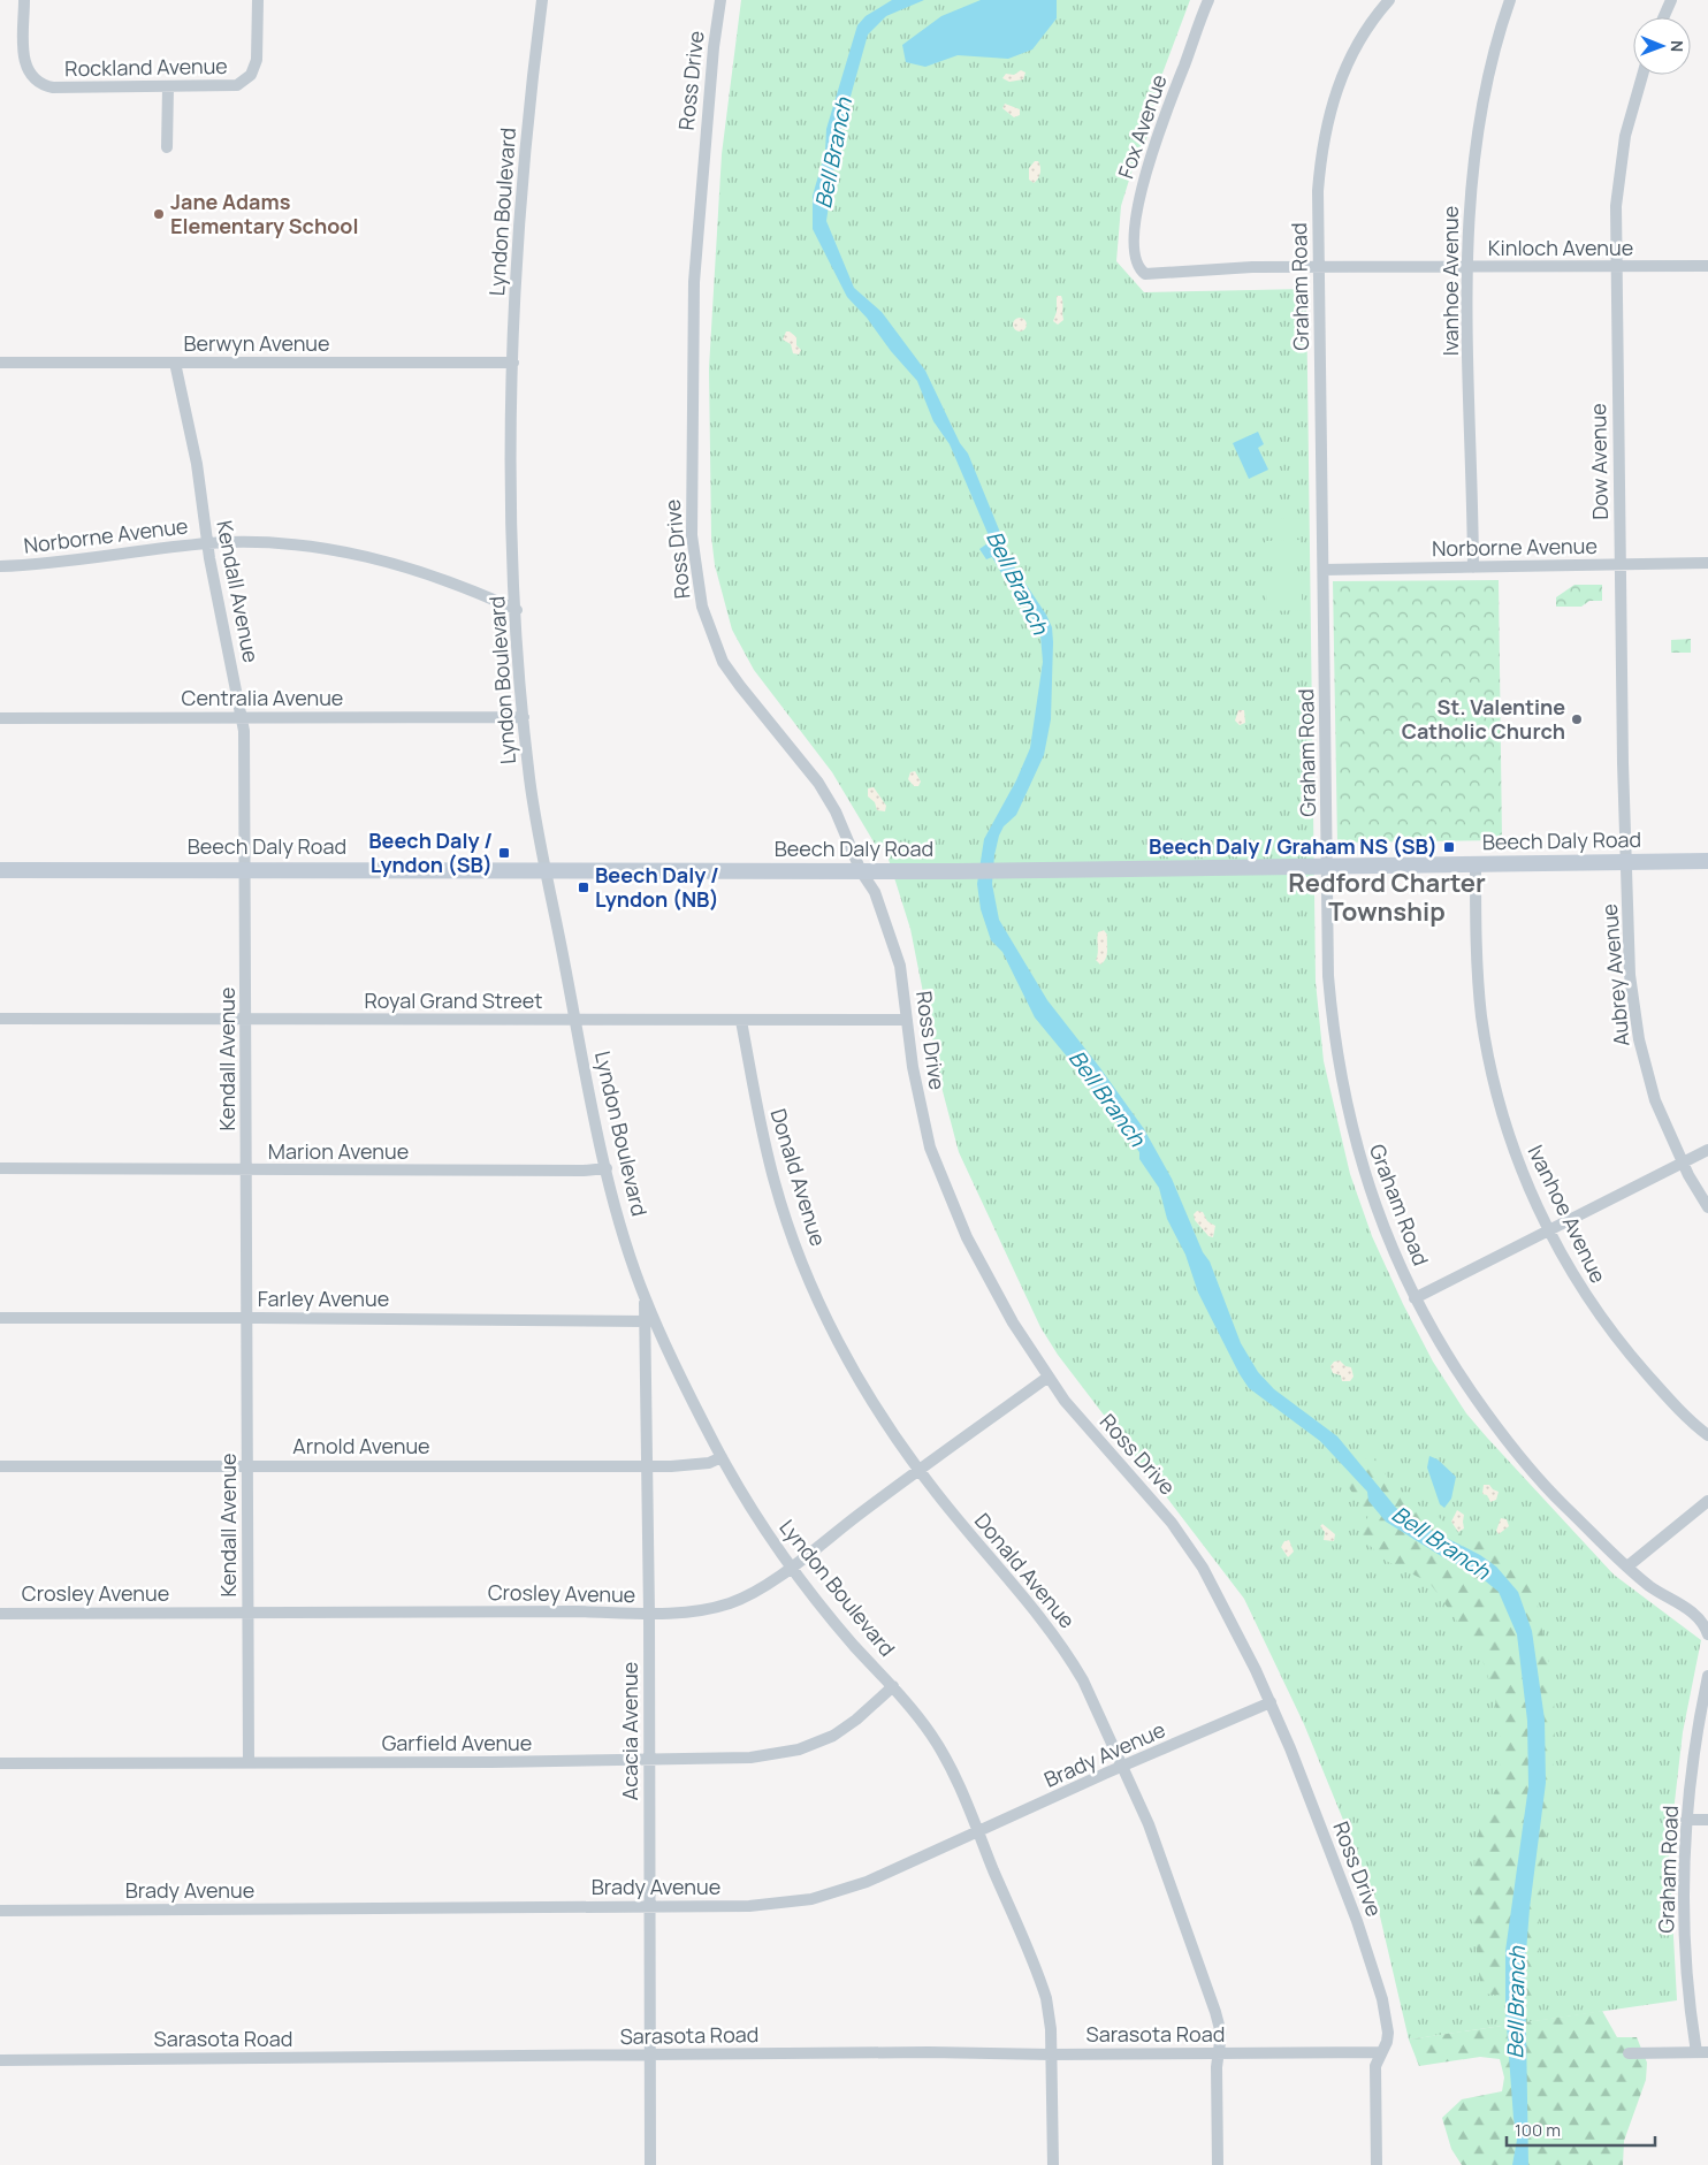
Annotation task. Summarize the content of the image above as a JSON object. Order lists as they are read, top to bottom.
{
  "streets": {
    "main road": ["Beech Daly Road"],
    "street": [
      "Rockland Avenue",
      "Ross Drive",
      "Fox Avenue",
      "Lyndon Boulevard",
      "Kinloch Avenue",
      "Ivanhoe Avenue",
      "Graham Road",
      "Berwyn Avenue",
      "Dow Avenue",
      "Norborne Avenue",
      "Kendall Avenue",
      "Centralia Avenue",
      "Aubrey Avenue",
      "Royal Grand Street",
      "Marion Avenue",
      "Donald Avenue",
      "Farley Avenue",
      "Arnold Avenue",
      "Crosley Avenue",
      "Acacia Avenue",
      "Garfield Avenue",
      "Brady Avenue",
      "Sarasota Road"
    ]
  },
  "crossings": [
    ["Ross Drive", "Beech Daly Road"],
    ["Ross Drive", "Royal Grand Street"],
    ["Ross Drive", "Crosley Avenue"],
    ["Ross Drive", "Brady Avenue"],
    ["Ross Drive", "Sarasota Road"],
    ["Fox Avenue", "Kinloch Avenue"],
    ["Lyndon Boulevard", "Berwyn Avenue"],
    ["Lyndon Boulevard", "Norborne Avenue"],
    ["Lyndon Boulevard", "Centralia Avenue"],
    ["Lyndon Boulevard", "Beech Daly Road"],
    ["Lyndon Boulevard", "Royal Grand Street"],
    ["Lyndon Boulevard", "Marion Avenue"],
    ["Lyndon Boulevard", "Arnold Avenue"],
    ["Lyndon Boulevard", "Crosley Avenue"],
    ["Lyndon Boulevard", "Acacia Avenue"],
    ["Lyndon Boulevard", "Garfield Avenue"],
    ["Lyndon Boulevard", "Brady Avenue"],
    ["Lyndon Boulevard", "Sarasota Road"],
    ["Kinloch Avenue", "Ivanhoe Avenue"],
    ["Kinloch Avenue", "Graham Road"],
    ["Kinloch Avenue", "Dow Avenue"],
    ["Ivanhoe Avenue", "Norborne Avenue"],
    ["Ivanhoe Avenue", "Beech Daly Road"],
    ["Graham Road", "Norborne Avenue"],
    ["Graham Road", "Beech Daly Road"],
    ["Berwyn Avenue", "Kendall Avenue"],
    ["Dow Avenue", "Norborne Avenue"],
    ["Dow Avenue", "Beech Daly Road"],
    ["Dow Avenue", "Aubrey Avenue"],
    ["Norborne Avenue", "Kendall Avenue"],
    ["Kendall Avenue", "Centralia Avenue"],
    ["Kendall Avenue", "Beech Daly Road"],
    ["Kendall Avenue", "Royal Grand Street"],
    ["Kendall Avenue", "Marion Avenue"],
    ["Kendall Avenue", "Farley Avenue"],
    ["Kendall Avenue", "Arnold Avenue"],
    ["Kendall Avenue", "Crosley Avenue"],
    ["Kendall Avenue", "Garfield Avenue"],
    ["Beech Daly Road", "Aubrey Avenue"],
    ["Royal Grand Street", "Donald Avenue"],
    ["Donald Avenue", "Crosley Avenue"],
    ["Donald Avenue", "Brady Avenue"],
    ["Donald Avenue", "Sarasota Road"],
    ["Farley Avenue", "Acacia Avenue"],
    ["Arnold Avenue", "Acacia Avenue"],
    ["Crosley Avenue", "Acacia Avenue"],
    ["Acacia Avenue", "Garfield Avenue"],
    ["Acacia Avenue", "Brady Avenue"],
    ["Acacia Avenue", "Sarasota Road"]
  ],
  "districts": ["Redford Charter Township"],
  "water": ["Bell Branch"],
  "places": {
    "other": ["Jane Adams Elementary School", "St. Valentine Catholic Church"],
    "transit": ["Beech Daly / Graham NS (SB)", "Beech Daly / Lyndon (SB)", "Beech Daly / Lyndon (NB)"]
  },
  "scale_bar": "100 m",
  "north": "right"
}
